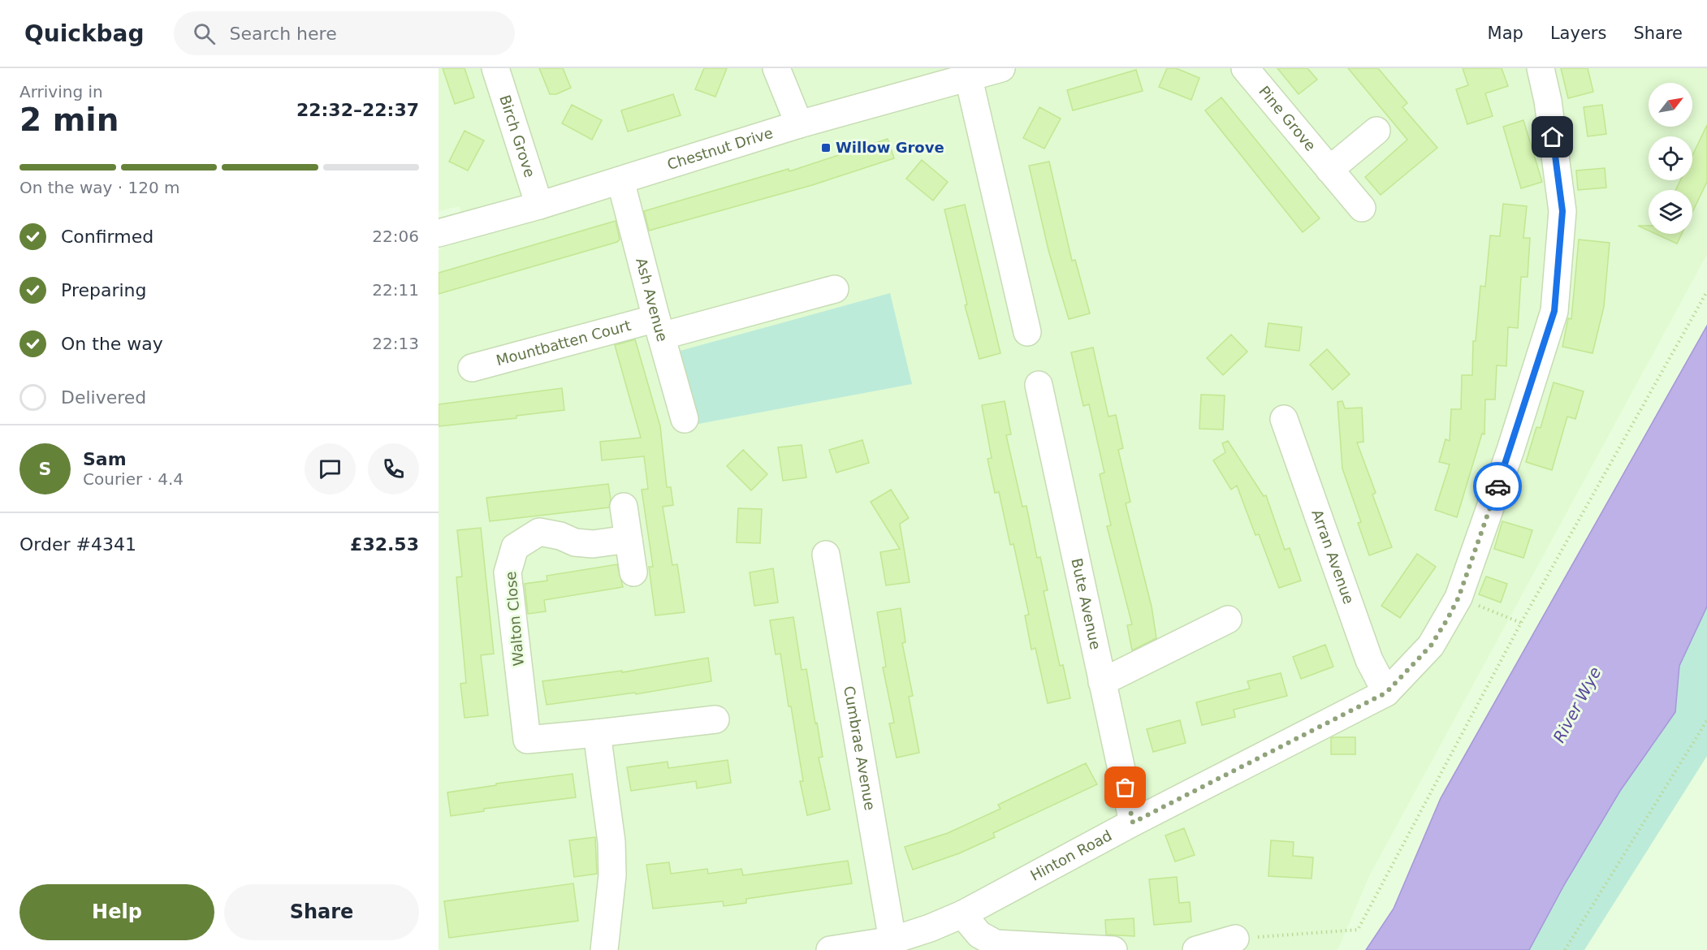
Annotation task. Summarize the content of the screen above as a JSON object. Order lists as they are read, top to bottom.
{
  "streets": {
    "street": [
      "Pine Grove",
      "Birch Grove",
      "Chestnut Drive",
      "Ash Avenue",
      "Mountbatten Court",
      "Arran Avenue",
      "Bute Avenue",
      "Walton Close",
      "Cumbrae Avenue",
      "Hinton Road"
    ]
  },
  "crossings": [
    ["Birch Grove", "Chestnut Drive"],
    ["Chestnut Drive", "Ash Avenue"],
    ["Ash Avenue", "Mountbatten Court"],
    ["Arran Avenue", "Hinton Road"],
    ["Bute Avenue", "Hinton Road"],
    ["Cumbrae Avenue", "Hinton Road"]
  ],
  "water": ["River Wye"],
  "places": {
    "transit": ["Willow Grove"]
  },
  "north": "top right",
  "page": {
    "header": "Quickbag",
    "search": "Search here",
    "nav": ["Map", "Layers", "Share"],
    "heading": ["2 min", "Arriving in", "22:32–22:37"],
    "panel": [
      "Sam",
      "Courier · 4.4",
      "Order #4341",
      "£32.53"
    ],
    "bar": "On the way · 120 m",
    "list": [
      ["Confirmed", "22:06"],
      ["Preparing", "22:11"],
      ["On the way", "22:13"],
      "Delivered"
    ],
    "round": "S",
    "buttons": ["Help", "Share"]
  }
}
